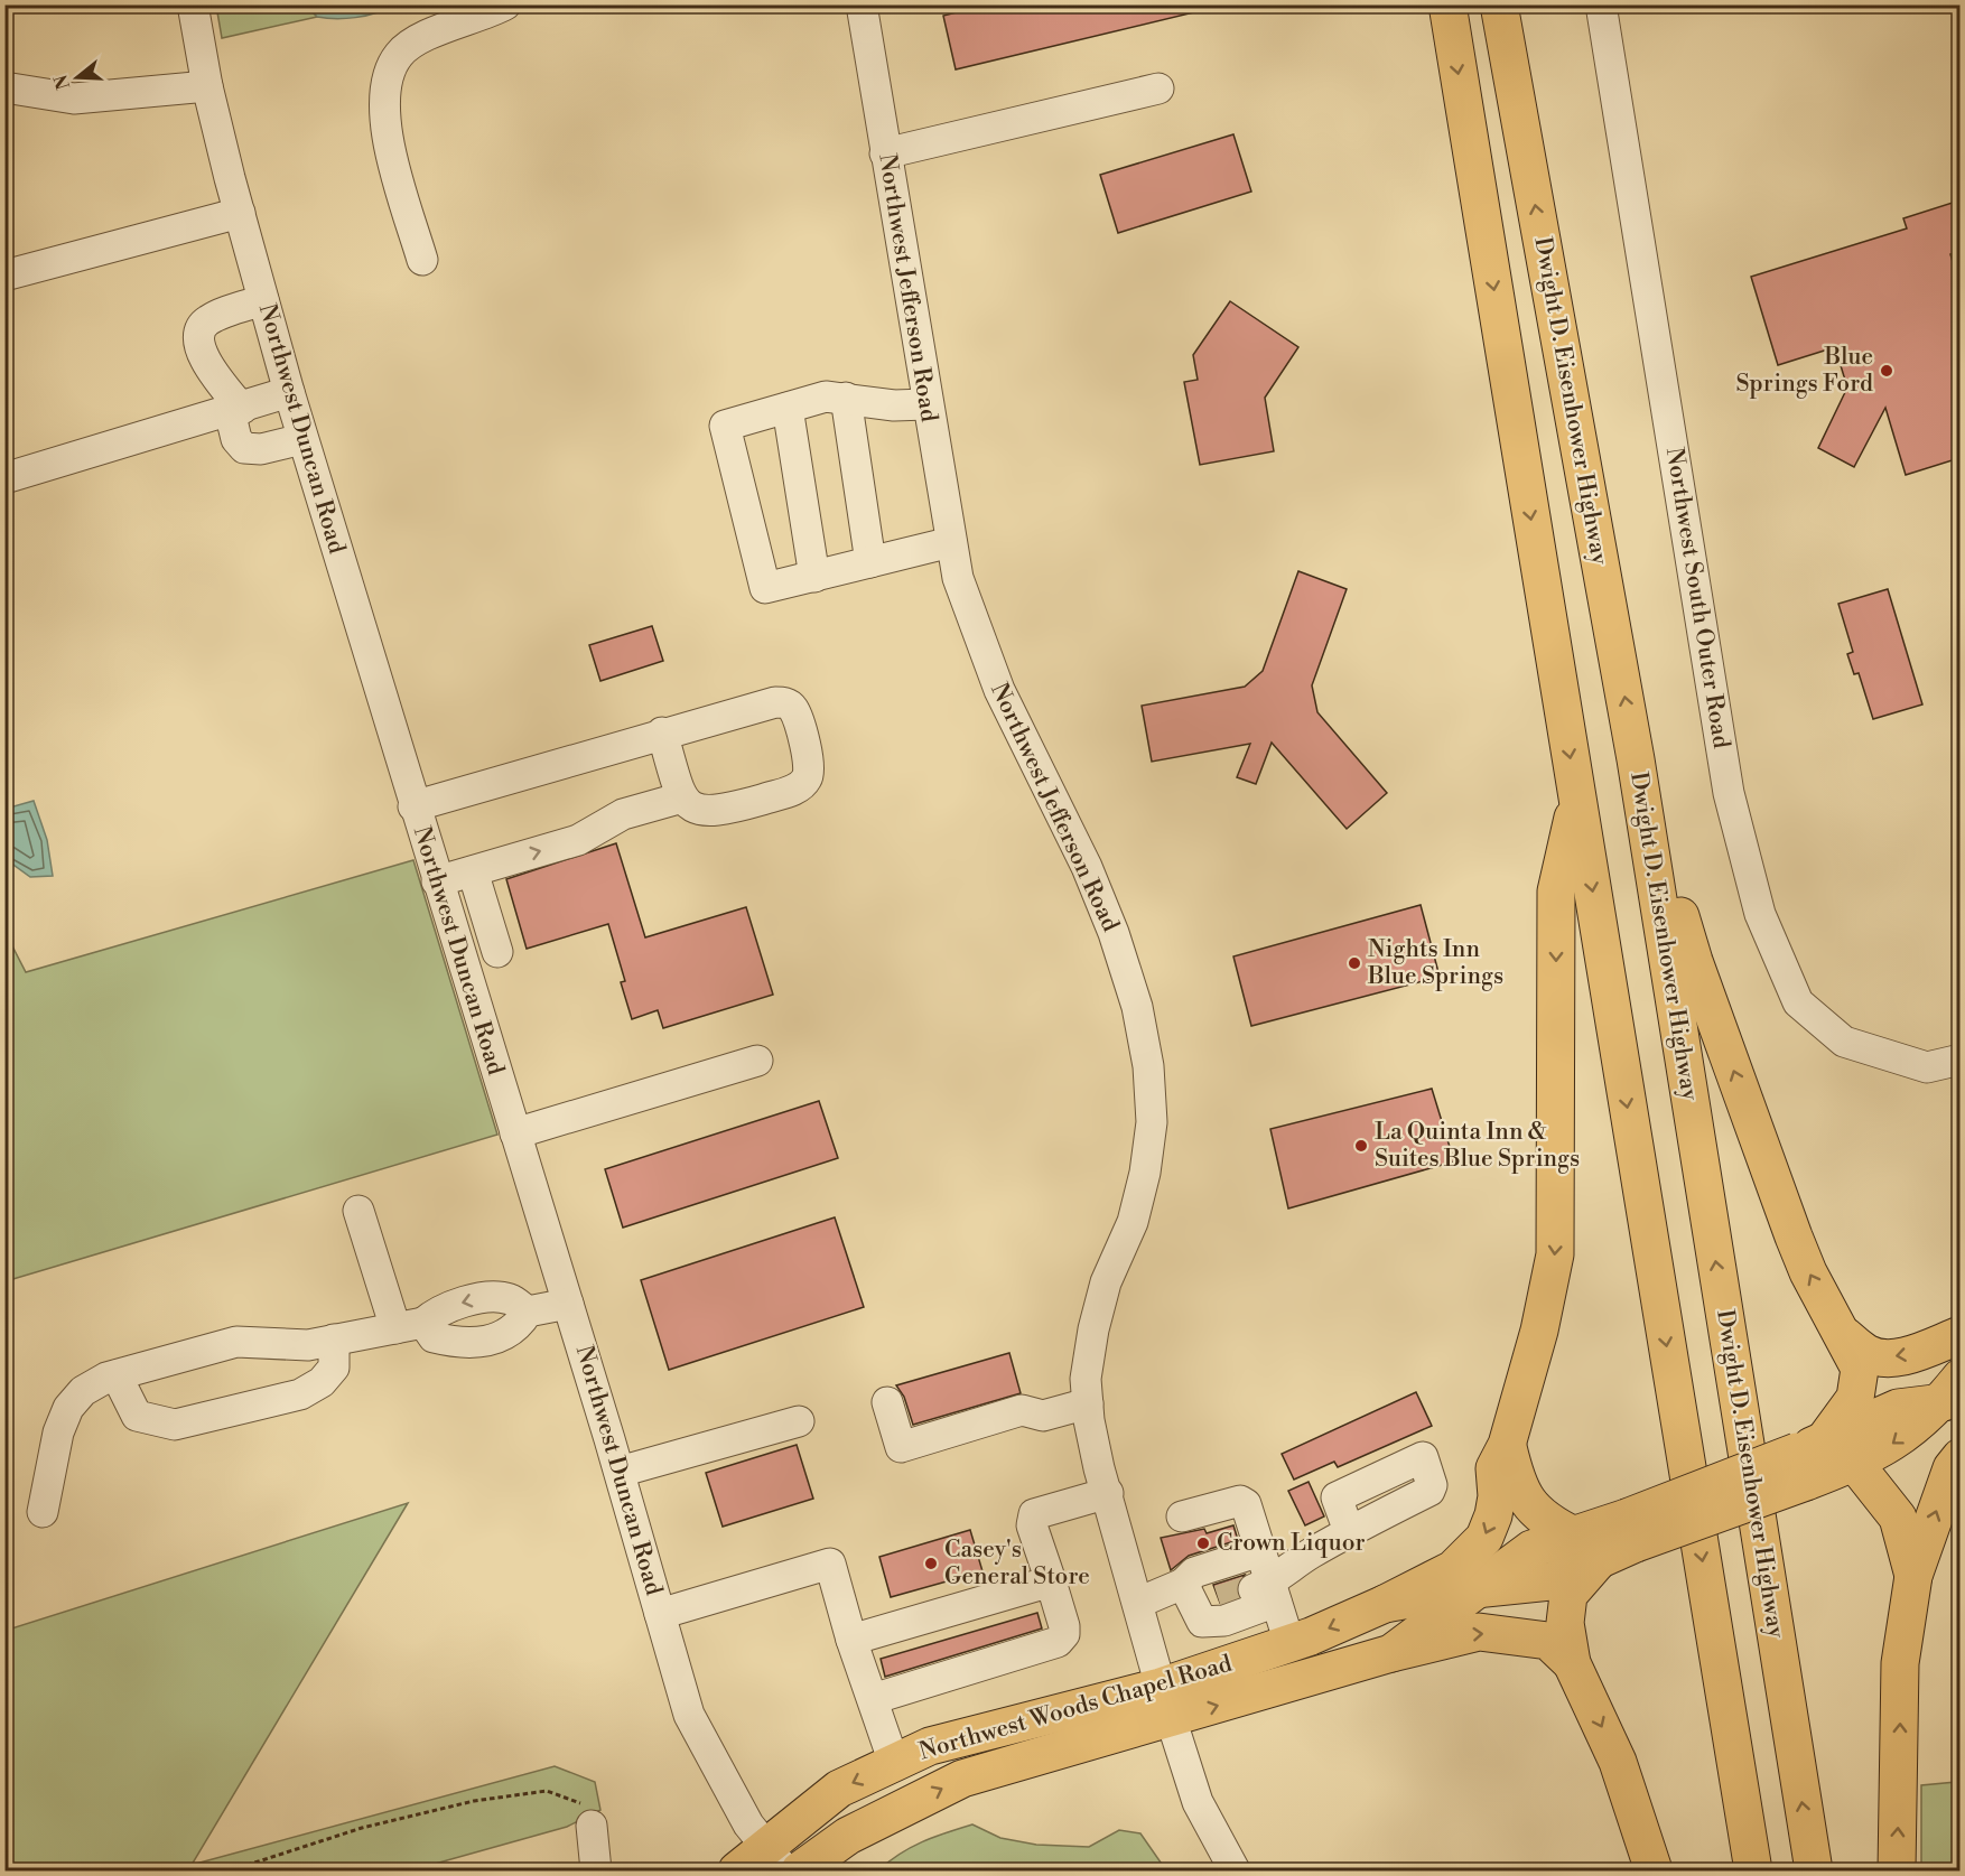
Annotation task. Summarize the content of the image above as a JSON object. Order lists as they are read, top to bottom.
{
  "streets": {
    "main road": ["Dwight D. Eisenhower Highway", "Northwest Woods Chapel Road"],
    "street": ["Northwest Jefferson Road", "Northwest Duncan Road", "Northwest South Outer Road"]
  },
  "crossings": [
    ["Northwest Jefferson Road", "Northwest Woods Chapel Road"],
    ["Northwest Duncan Road", "Northwest Woods Chapel Road"]
  ],
  "places": [
    "Blue Springs Ford",
    "Nights Inn Blue Springs",
    "La Quinta Inn & Suites Blue Springs",
    "Crown Liquor",
    "Casey's General Store"
  ],
  "north": "left"
}
